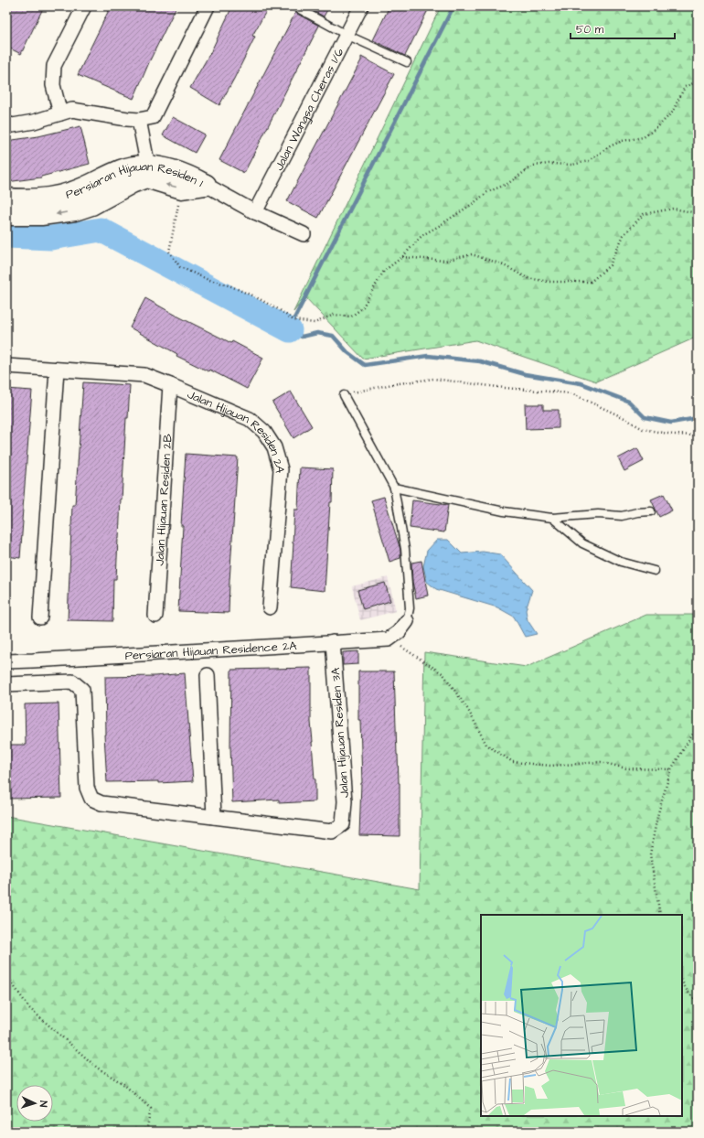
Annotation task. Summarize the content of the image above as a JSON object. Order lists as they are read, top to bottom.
{
  "streets": {
    "street": [
      "Jalan Wangsa Cheras 1/6",
      "Persiaran Hijauan Residen 1",
      "Jalan Hijauan Residen 2A",
      "Jalan Hijauan Residen 2B",
      "Persiaran Hijauan Residence 2A",
      "Jalan Hijauan Residen 3A"
    ]
  },
  "crossings": [
    ["Jalan Hijauan Residen 2A", "Jalan Hijauan Residen 2B"],
    ["Persiaran Hijauan Residence 2A", "Jalan Hijauan Residen 3A"]
  ],
  "scale_bar": "50 m",
  "north": "right"
}
